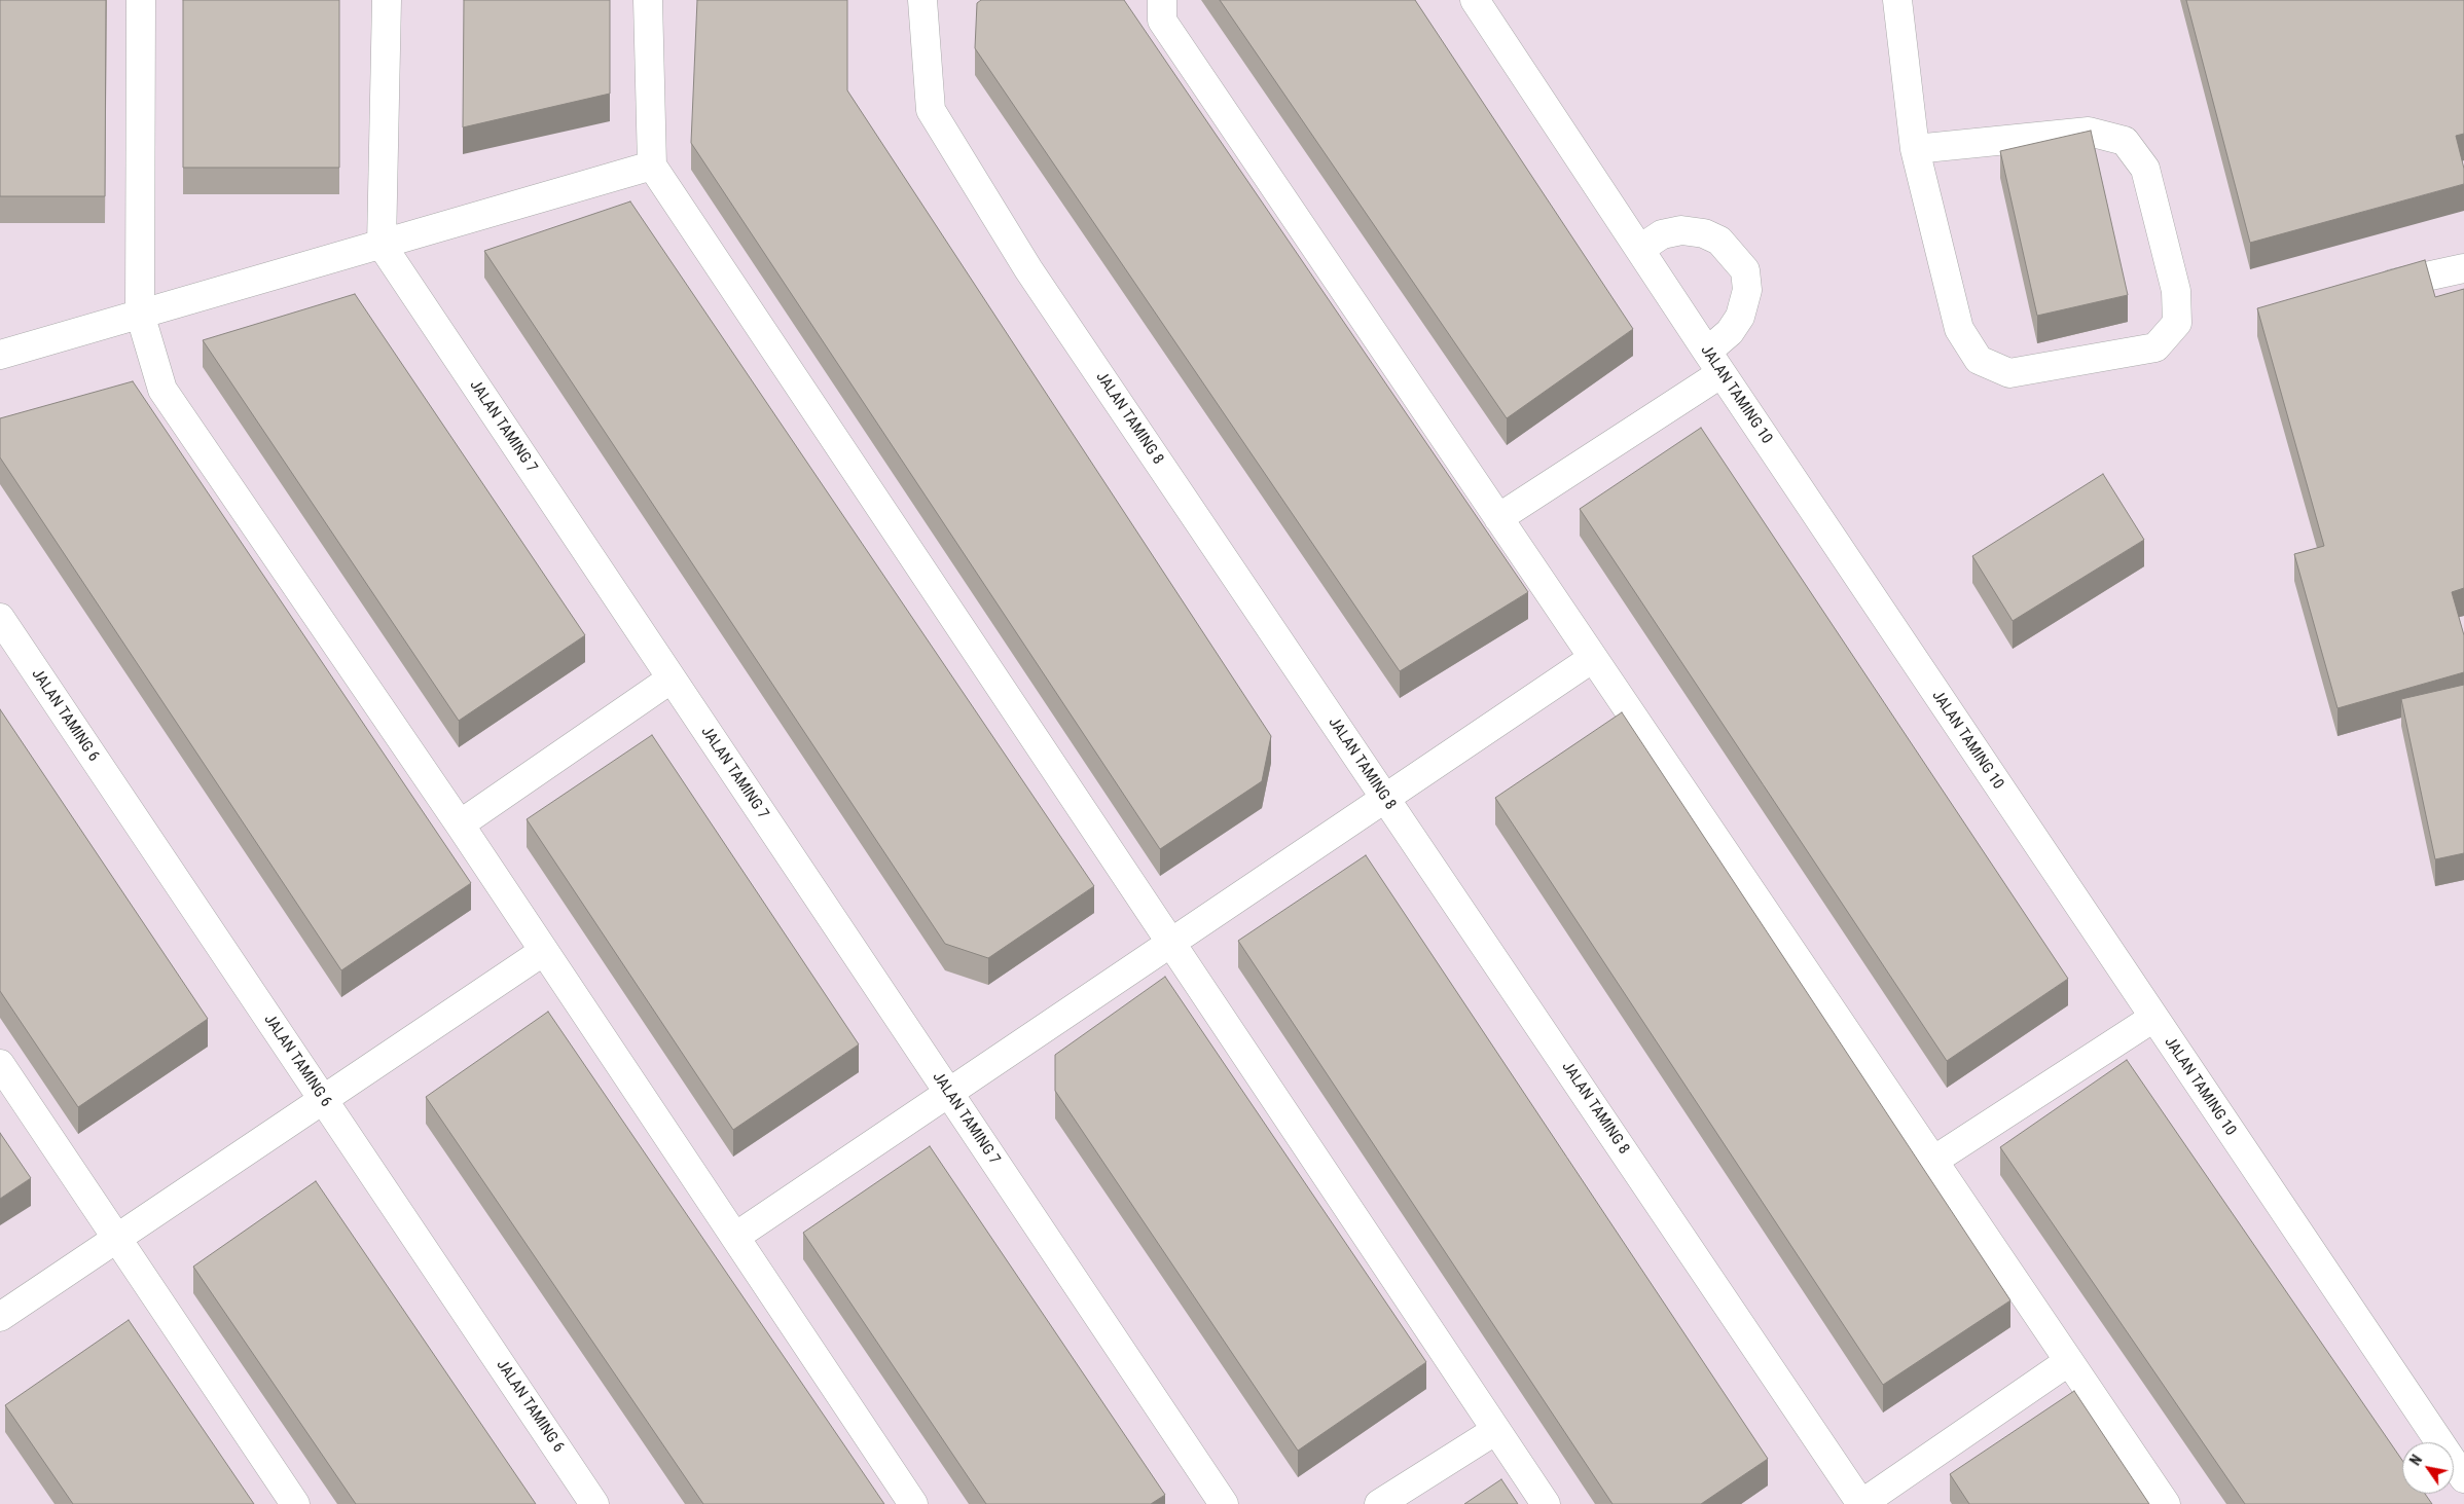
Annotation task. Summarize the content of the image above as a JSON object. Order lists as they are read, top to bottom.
{
  "streets": {
    "street": [
      "JALAN TAMING 10",
      "JALAN TAMING 8",
      "JALAN TAMING 7",
      "JALAN TAMING 6"
    ]
  },
  "north": "top left"
}
